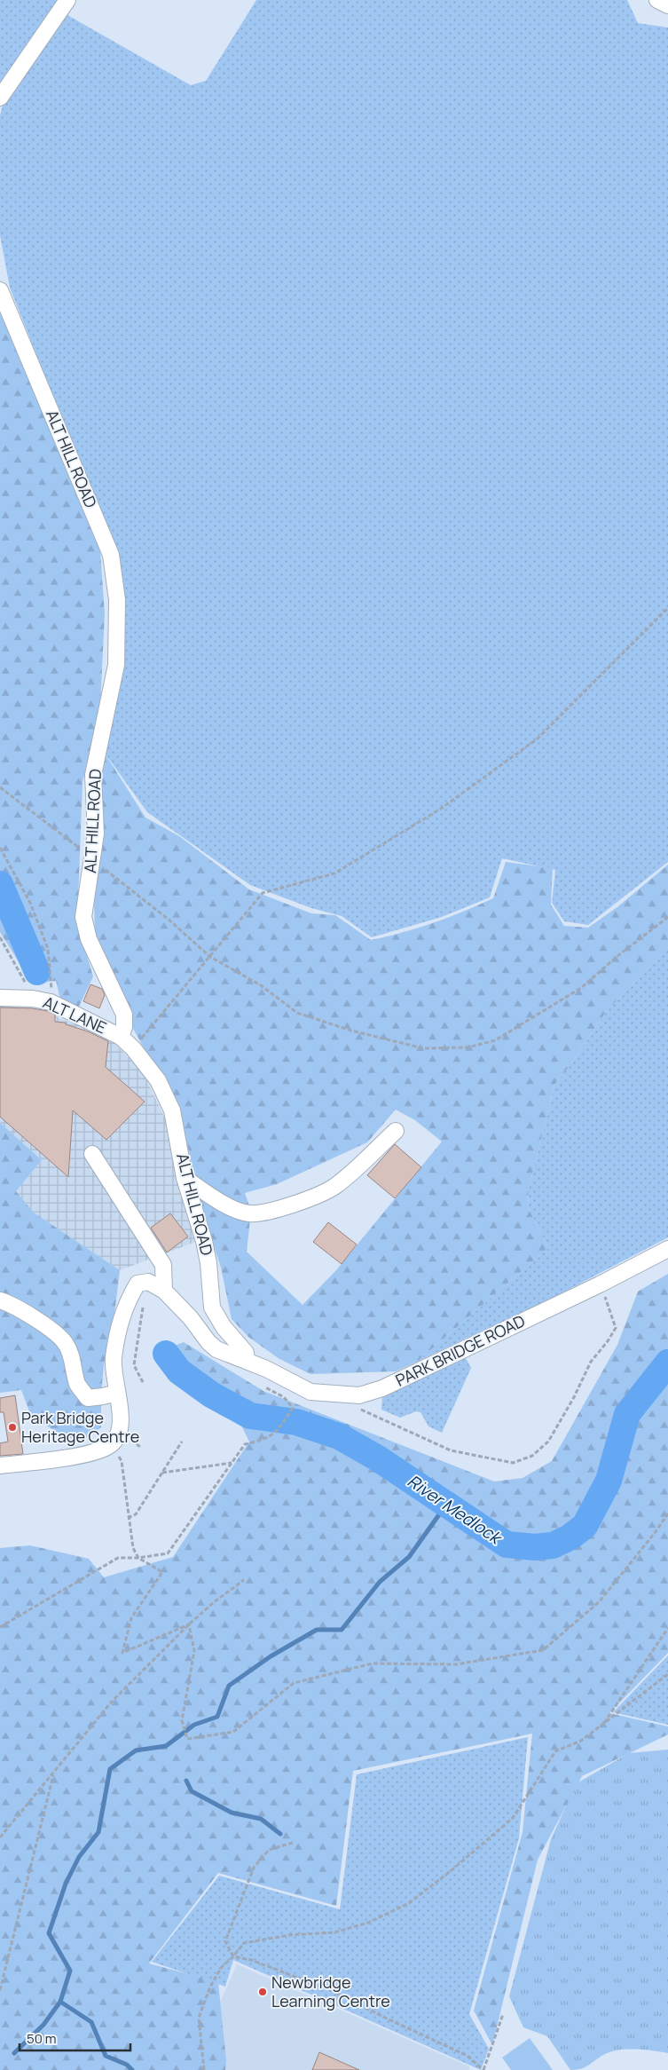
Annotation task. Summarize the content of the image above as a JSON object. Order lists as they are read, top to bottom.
{
  "streets": {
    "street": ["ALT HILL ROAD", "ALT LANE", "PARK BRIDGE ROAD"]
  },
  "crossings": [
    ["ALT HILL ROAD", "ALT LANE"],
    ["ALT HILL ROAD", "PARK BRIDGE ROAD"]
  ],
  "water": ["River Medlock"],
  "places": ["Park Bridge Heritage Centre", "Newbridge Learning Centre"],
  "scale_bar": "50 m"
}
